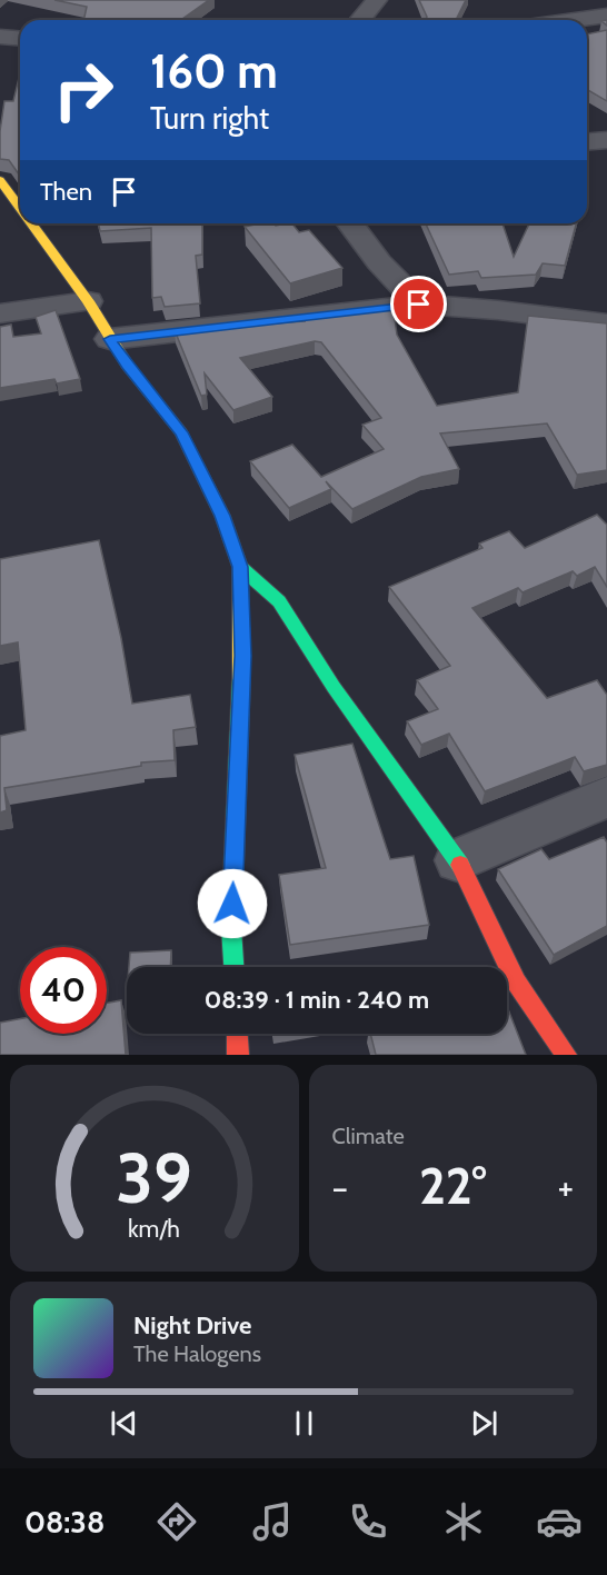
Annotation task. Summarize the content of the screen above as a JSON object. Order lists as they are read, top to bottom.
{
  "page": {
    "turn": ["160 m", "Turn right"],
    "then": "Then",
    "limit": "40",
    "trip": "08:39 · 1 min · 240 m",
    "tile": "Climate",
    "heat": ["−", "22°", "+"],
    "song": ["Night Drive", "The Halogens"],
    "tabs": "08:38",
    "gauge": ["39", "km/h"]
  }
}
